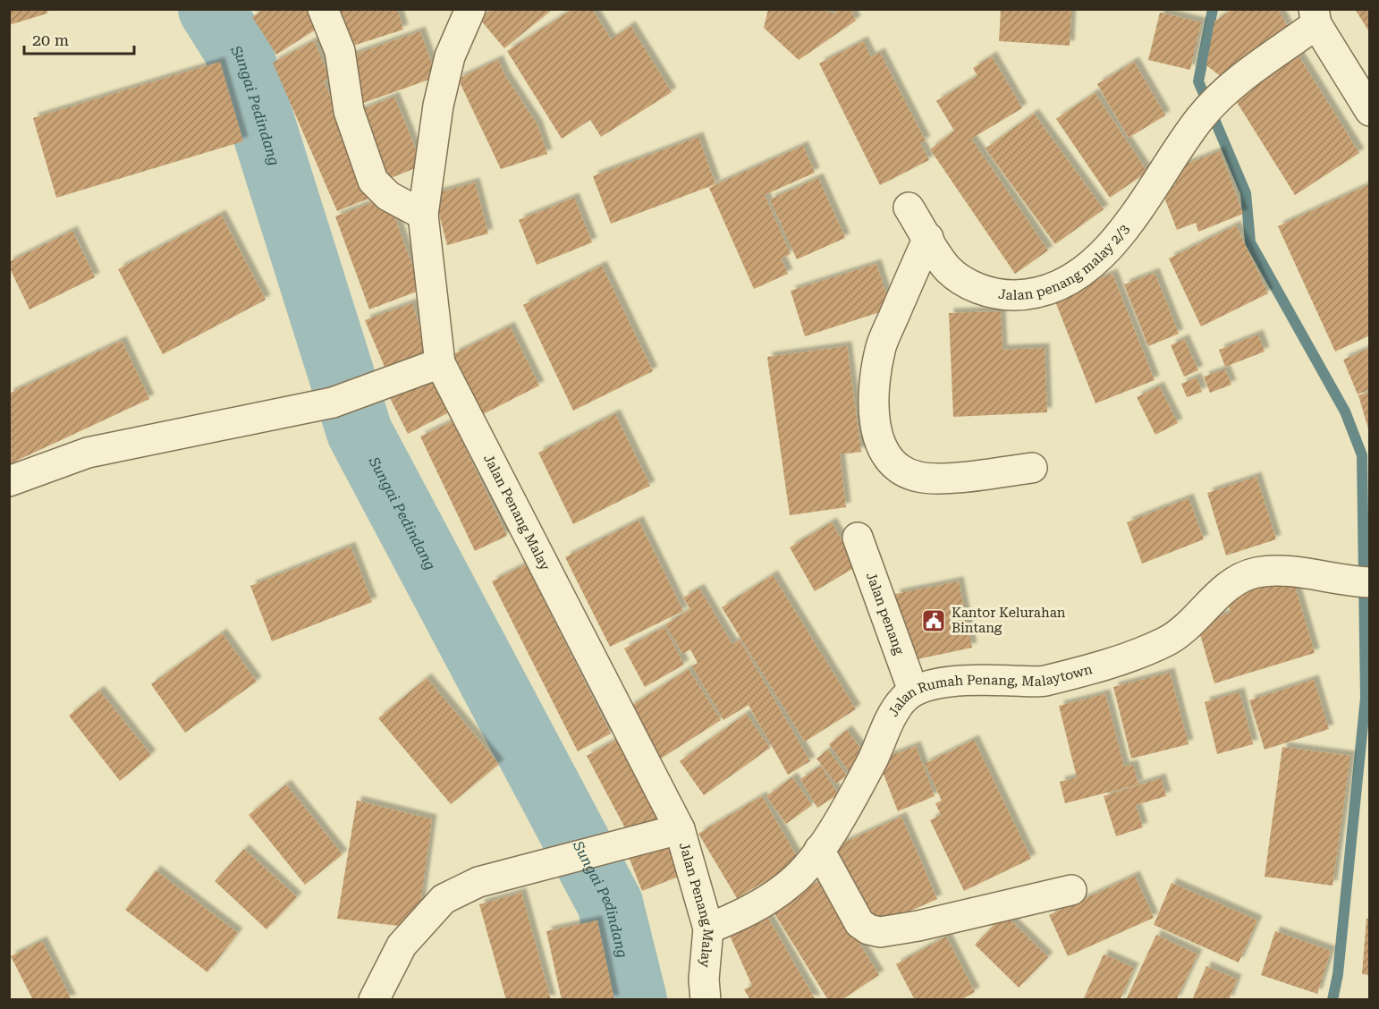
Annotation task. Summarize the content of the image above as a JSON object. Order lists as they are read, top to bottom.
{
  "streets": {
    "street": [
      "Jalan penang malay 2/3",
      "Jalan Penang Malay",
      "Jalan penang",
      "Jalan Rumah Penang, Malaytown"
    ]
  },
  "crossings": [
    ["Jalan Penang Malay", "Jalan Rumah Penang, Malaytown"],
    ["Jalan penang", "Jalan Rumah Penang, Malaytown"]
  ],
  "water": ["Sungai Pedindang"],
  "places": {
    "public building": ["Kantor Kelurahan Bintang"]
  },
  "scale_bar": "20 m"
}
